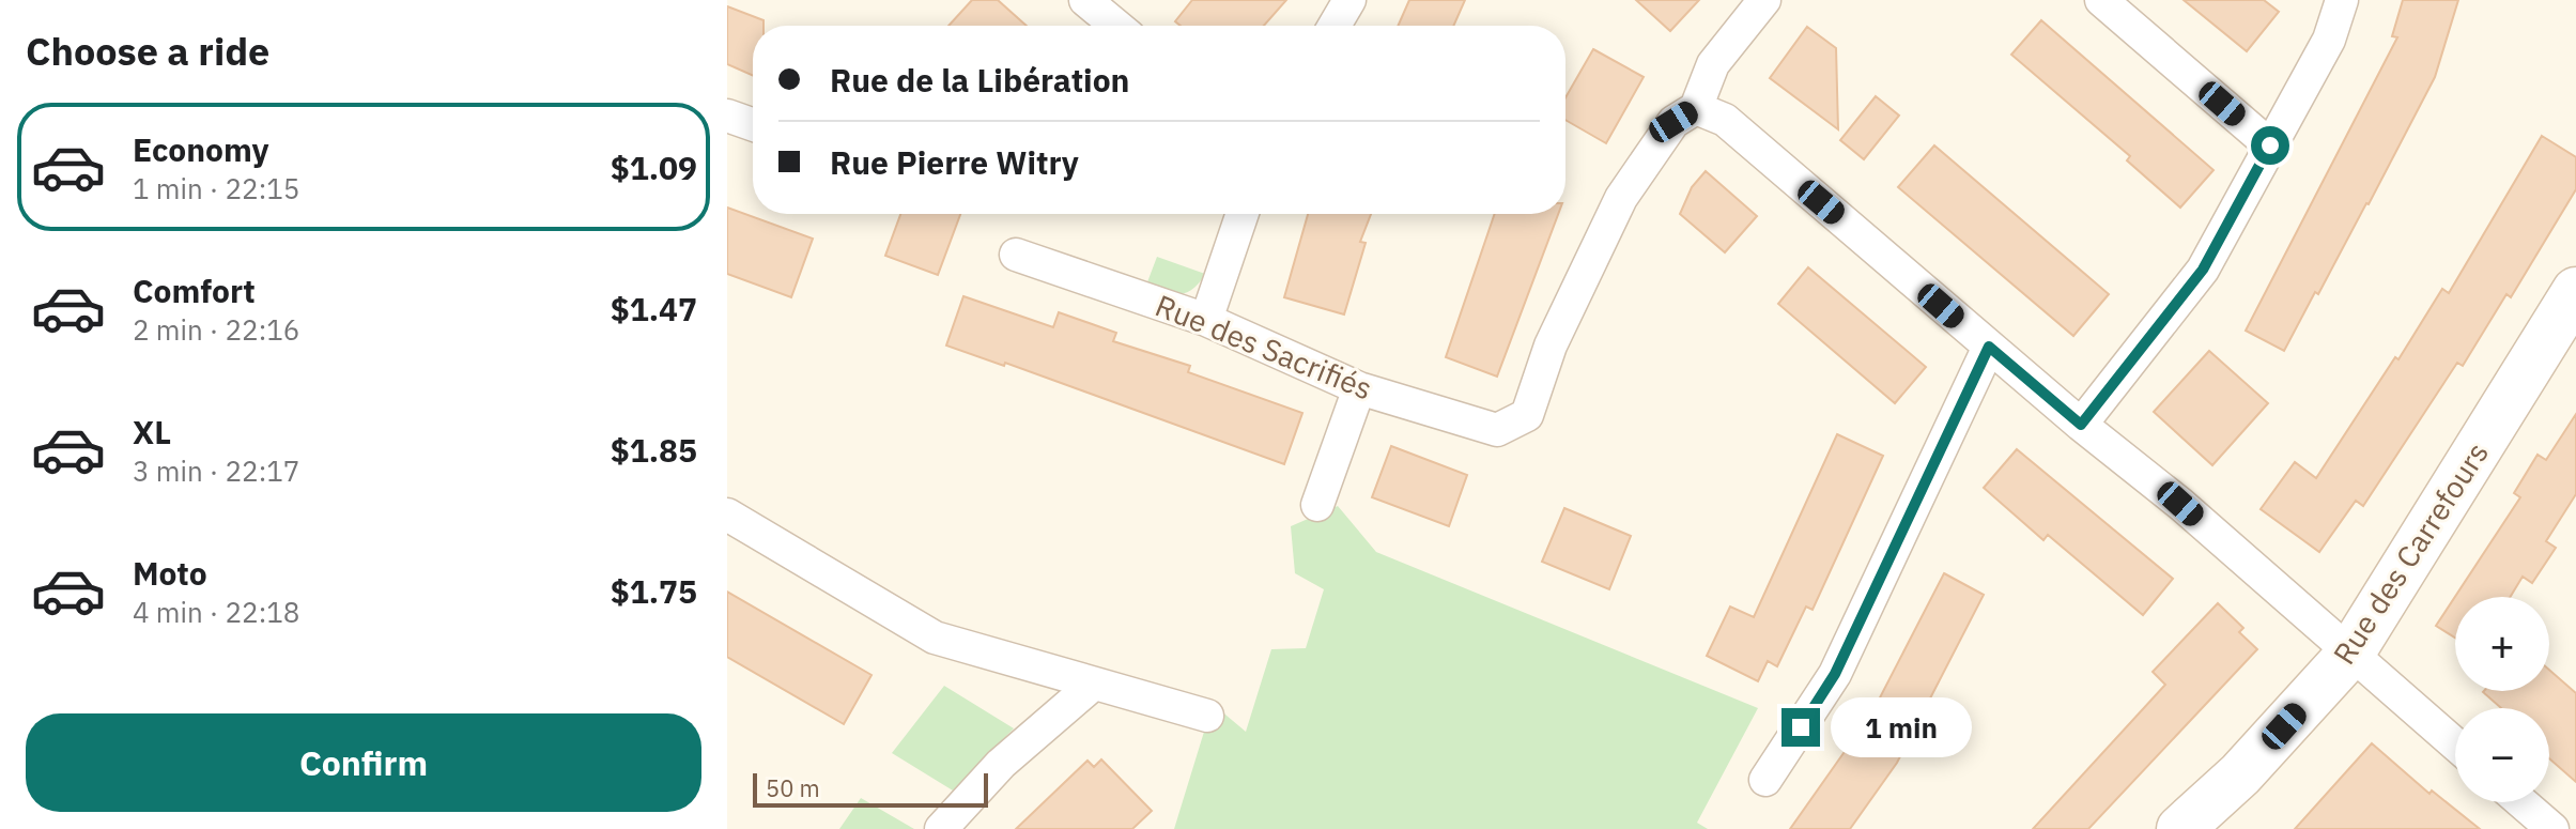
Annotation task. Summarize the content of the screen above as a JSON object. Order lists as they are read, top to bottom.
{
  "streets": {
    "main road": ["Rue des Carrefours"],
    "street": ["Rue des Sacrifiés"]
  },
  "scale_bar": "50 m",
  "page": {
    "heading": "Choose a ride",
    "banner": ["Rue de la Libération", "Rue Pierre Witry"],
    "list": [
      {
        "name": "Economy",
        "note": "1 min · 22:15",
        "value": "$1.09"
      },
      {
        "name": "Comfort",
        "note": "2 min · 22:16",
        "value": "$1.47"
      },
      {
        "name": "XL",
        "note": "3 min · 22:17",
        "value": "$1.85"
      },
      {
        "name": "Moto",
        "note": "4 min · 22:18",
        "value": "$1.75"
      }
    ],
    "map_buttons": ["+", "−"],
    "buttons": "Confirm",
    "bubble": "1 min",
    "scale": "50 m"
  }
}
